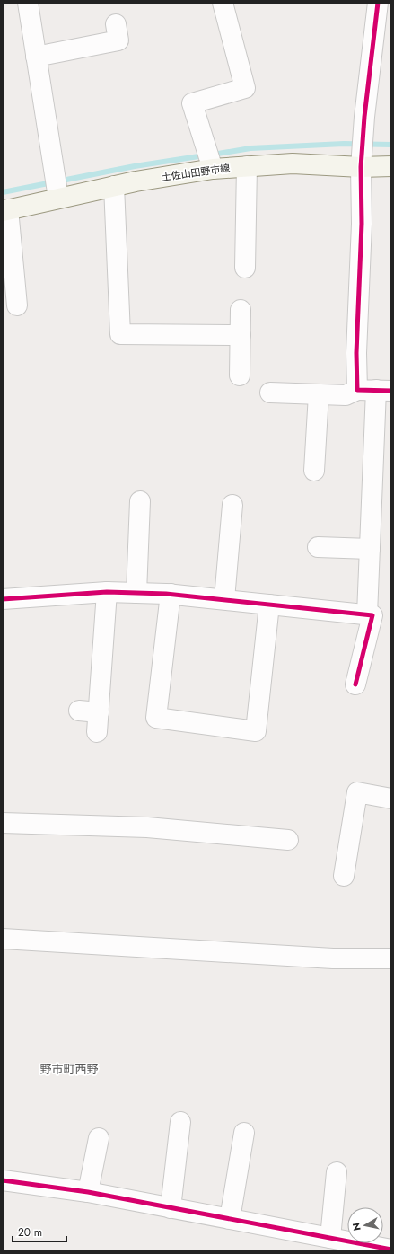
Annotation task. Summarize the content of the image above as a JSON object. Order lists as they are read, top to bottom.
{
  "streets": {
    "main road": ["土佐山田野市線"]
  },
  "districts": ["野市町西野"],
  "scale_bar": "20 m",
  "north": "left"
}
